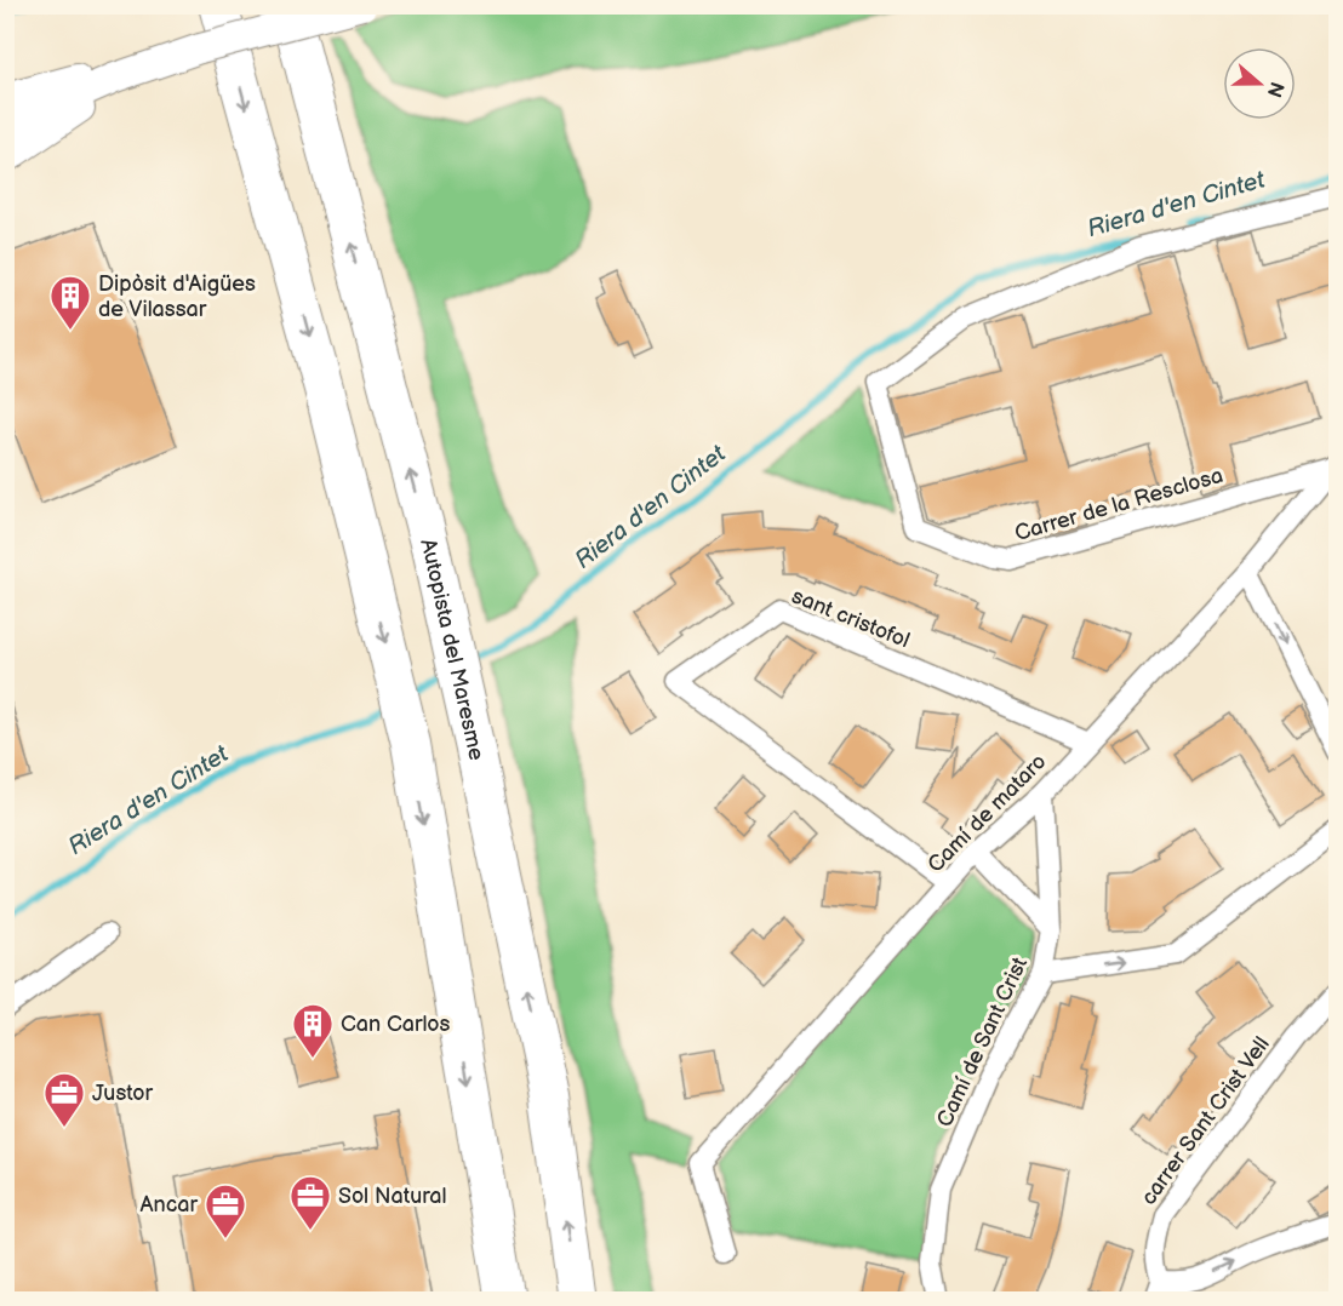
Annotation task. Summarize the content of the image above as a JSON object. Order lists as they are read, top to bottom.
{
  "streets": {
    "highway": ["Autopista del Maresme"],
    "street": [
      "Carrer de la Resclosa",
      "sant cristofol",
      "Camí de mataro",
      "Camí de Sant Crist",
      "carrer Sant Crist Vell"
    ]
  },
  "crossings": [
    ["Carrer de la Resclosa", "Camí de mataro"],
    ["sant cristofol", "Camí de mataro"],
    ["Camí de mataro", "Camí de Sant Crist"]
  ],
  "water": ["Riera d'en Cintet"],
  "places": {
    "building": ["Dipòsit d'Aigües de Vilassar", "Can Carlos"],
    "office": ["Justor", "Sol Natural", "Ancar"]
  },
  "north": "right"
}
